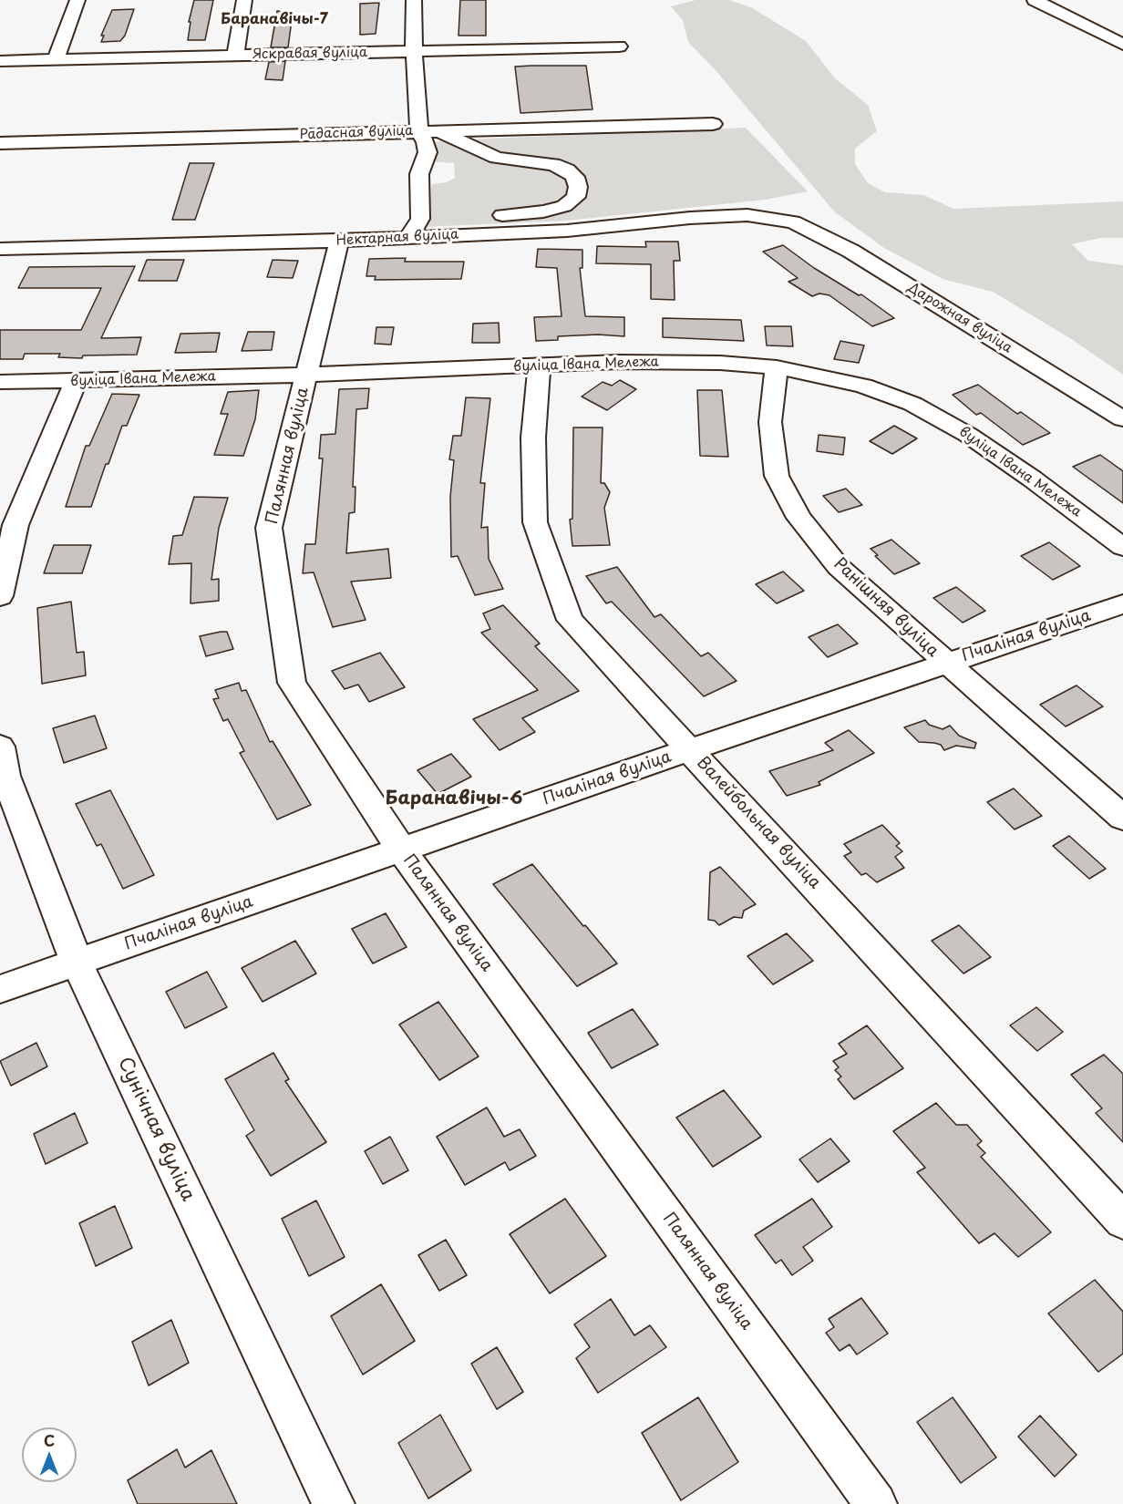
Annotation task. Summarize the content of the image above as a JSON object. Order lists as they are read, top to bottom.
{
  "streets": {
    "street": [
      "Яскравая вуліца",
      "Радасная вуліца",
      "Нектарная вуліца",
      "Дарожная вуліца",
      "вуліца Івана Мележа",
      "Палянная вуліца",
      "Ранішняя вуліца",
      "Пчаліная вуліца",
      "Валейбольная вуліца",
      "Сунічная вуліца"
    ]
  },
  "crossings": [
    ["Нектарная вуліца", "Дарожная вуліца"],
    ["Нектарная вуліца", "Палянная вуліца"],
    ["вуліца Івана Мележа", "Палянная вуліца"],
    ["вуліца Івана Мележа", "Ранішняя вуліца"],
    ["вуліца Івана Мележа", "Валейбольная вуліца"],
    ["Палянная вуліца", "Пчаліная вуліца"],
    ["Ранішняя вуліца", "Пчаліная вуліца"],
    ["Пчаліная вуліца", "Валейбольная вуліца"],
    ["Пчаліная вуліца", "Сунічная вуліца"]
  ],
  "districts": ["Баранавічы-7", "Баранавічы-6"],
  "north": "top"
}
